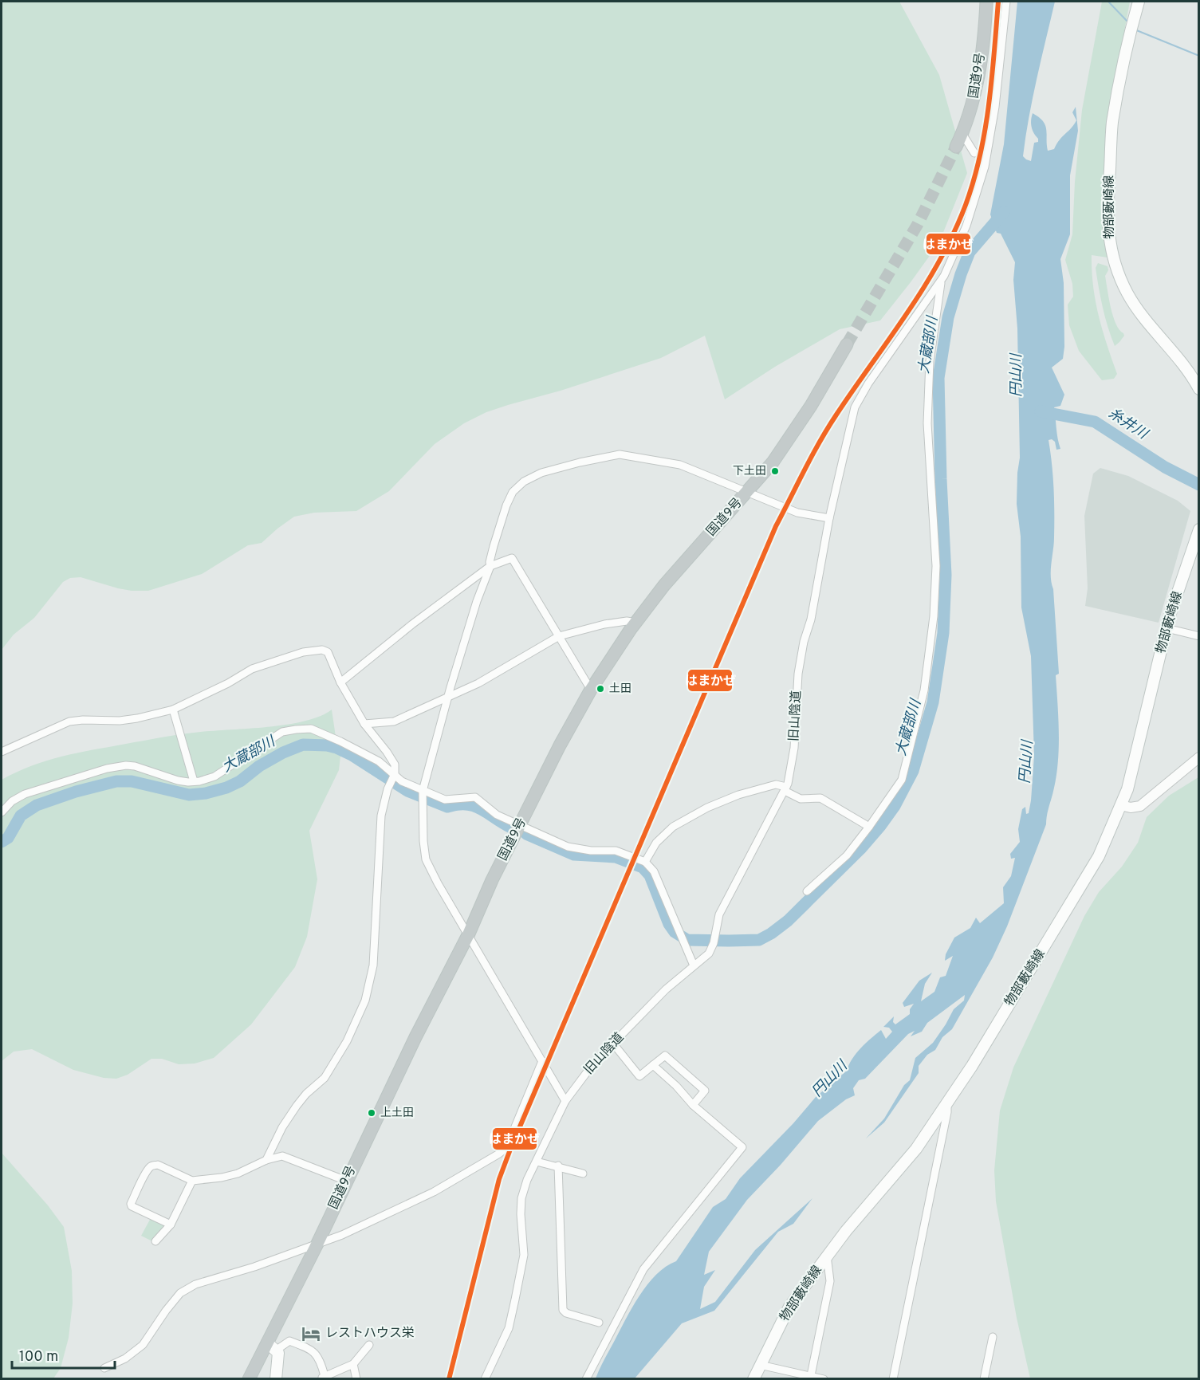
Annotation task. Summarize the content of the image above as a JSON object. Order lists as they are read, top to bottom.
{
  "streets": {
    "highway": ["国道9号"],
    "main road": ["物部藪崎線"],
    "street": ["旧山陰道"]
  },
  "water": ["大蔵部川", "円山川", "糸井川"],
  "places": {
    "other": ["下土田", "土田", "上土田"],
    "hotel": ["レストハウス栄"]
  },
  "lines": ["transit line はまかぜ"],
  "scale_bar": "100 m"
}
